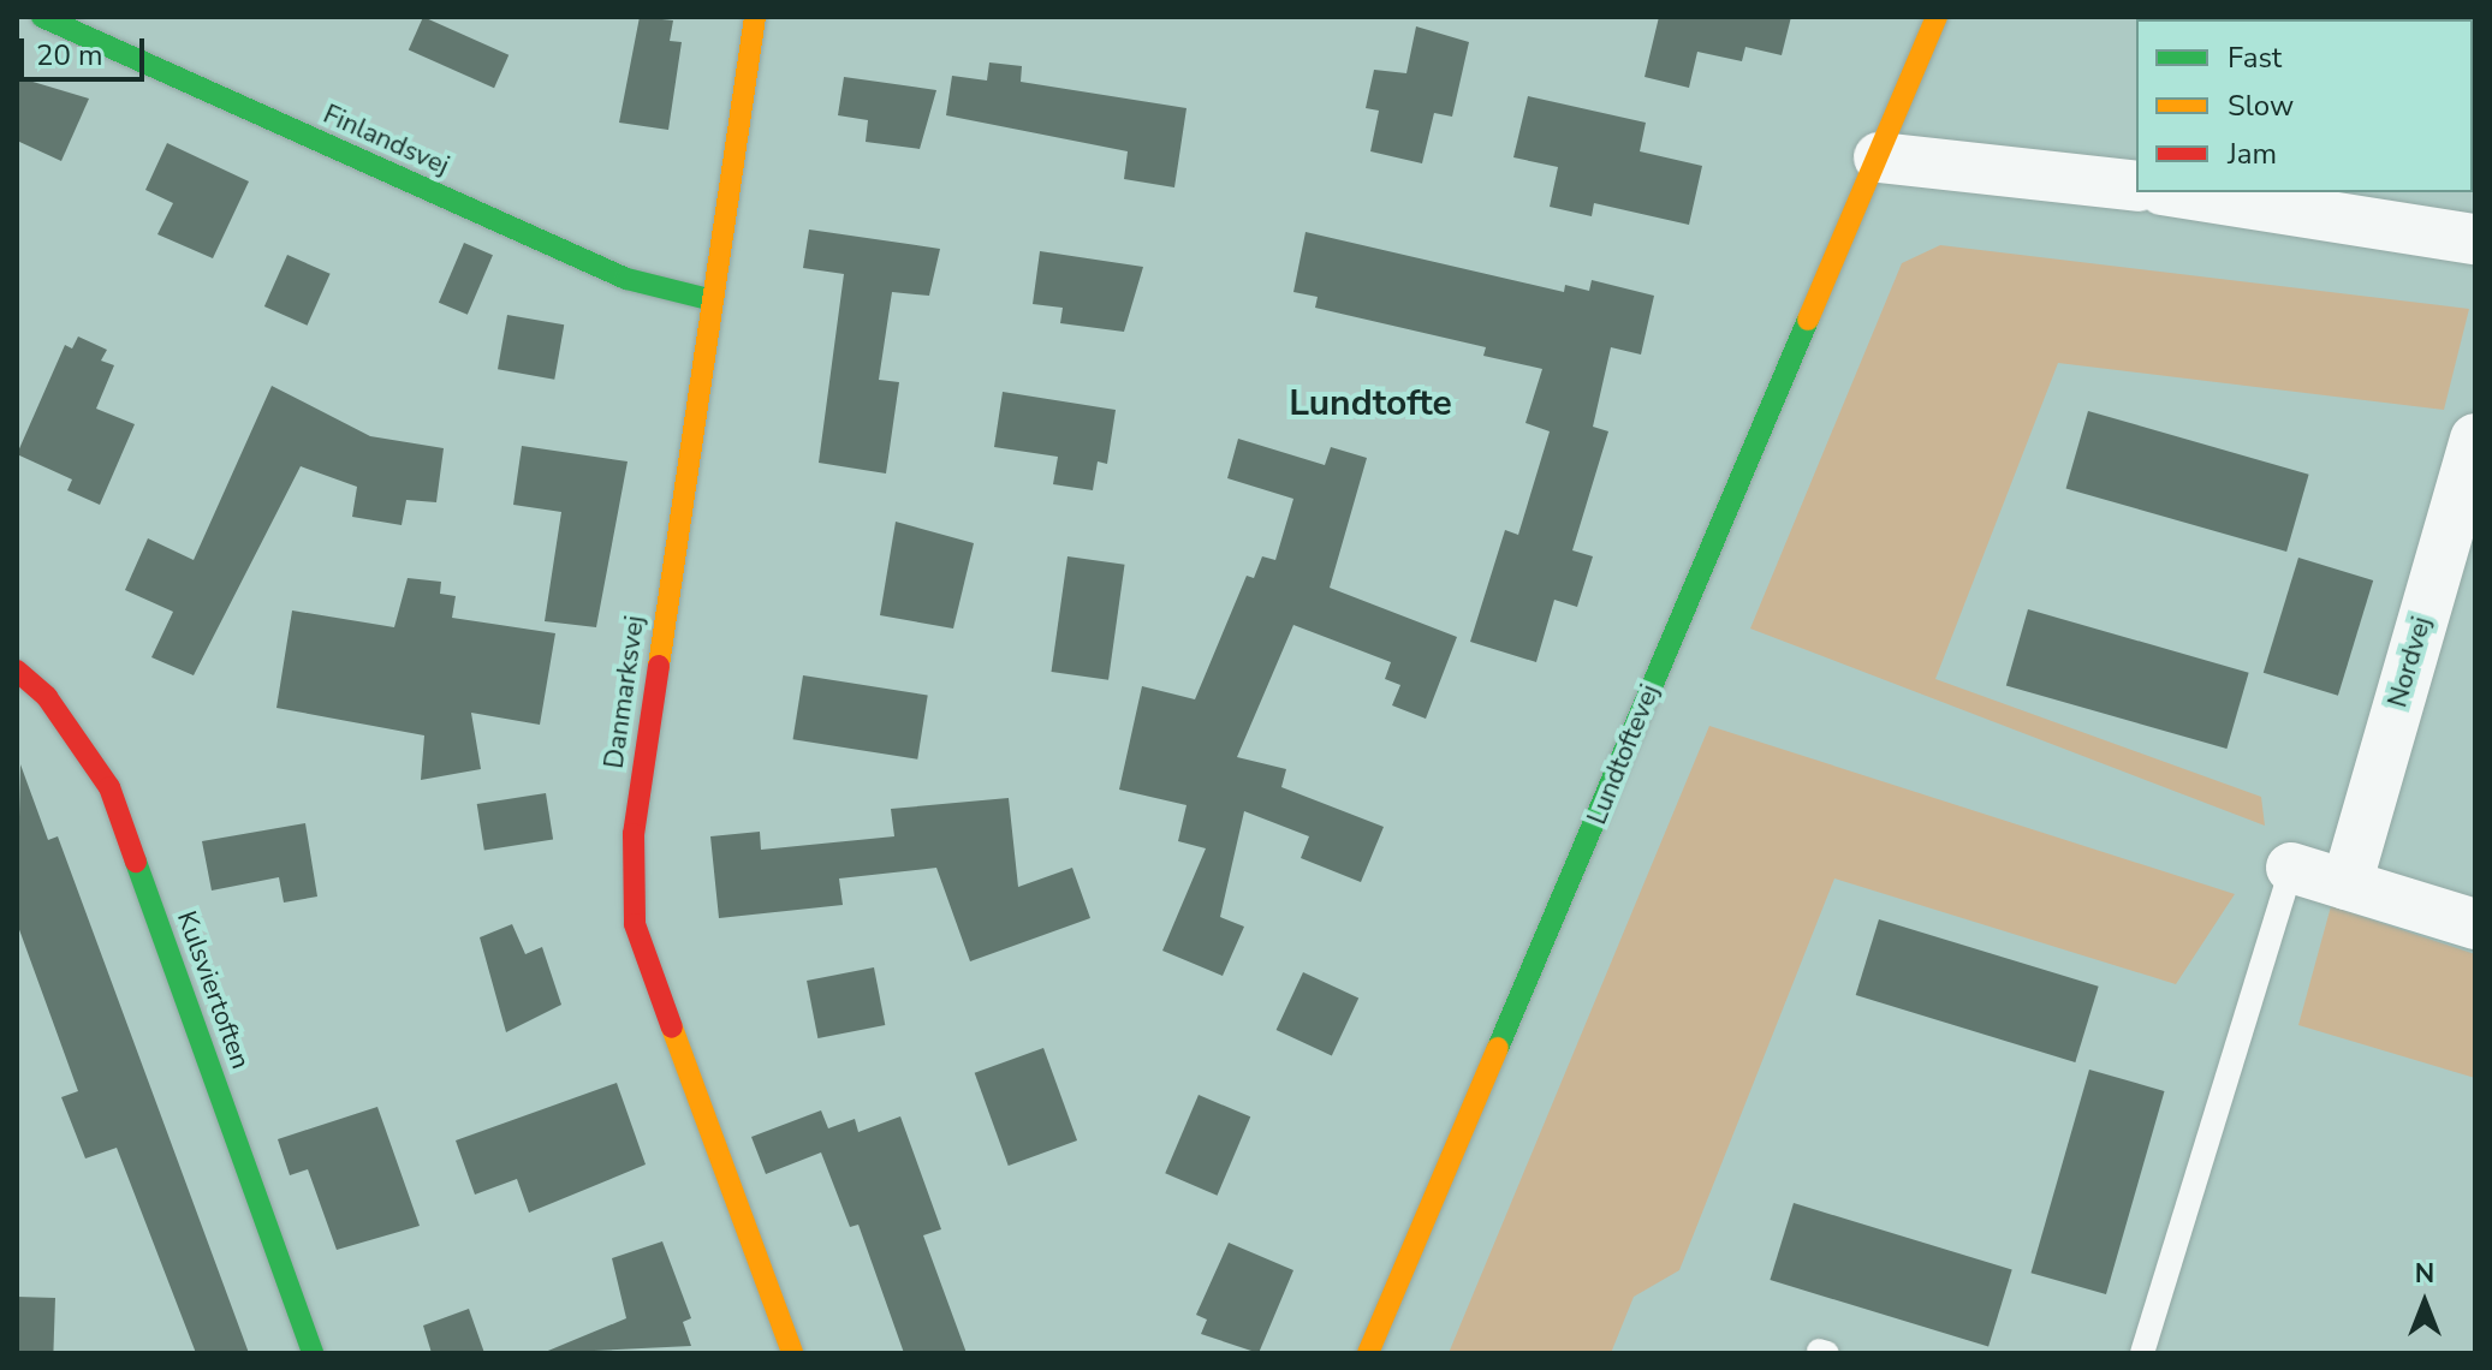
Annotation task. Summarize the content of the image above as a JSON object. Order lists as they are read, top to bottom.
{
  "streets": {
    "street": [
      "Finlandsvej",
      "Nordvej",
      "Danmarksvej",
      "Lundtoftevej",
      "Kulsviertoften"
    ]
  },
  "crossings": [
    ["Finlandsvej", "Danmarksvej"]
  ],
  "districts": ["Lundtofte"],
  "legend": ["Fast", "Slow", "Jam"],
  "scale_bar": "20 m",
  "north": "top"
}
